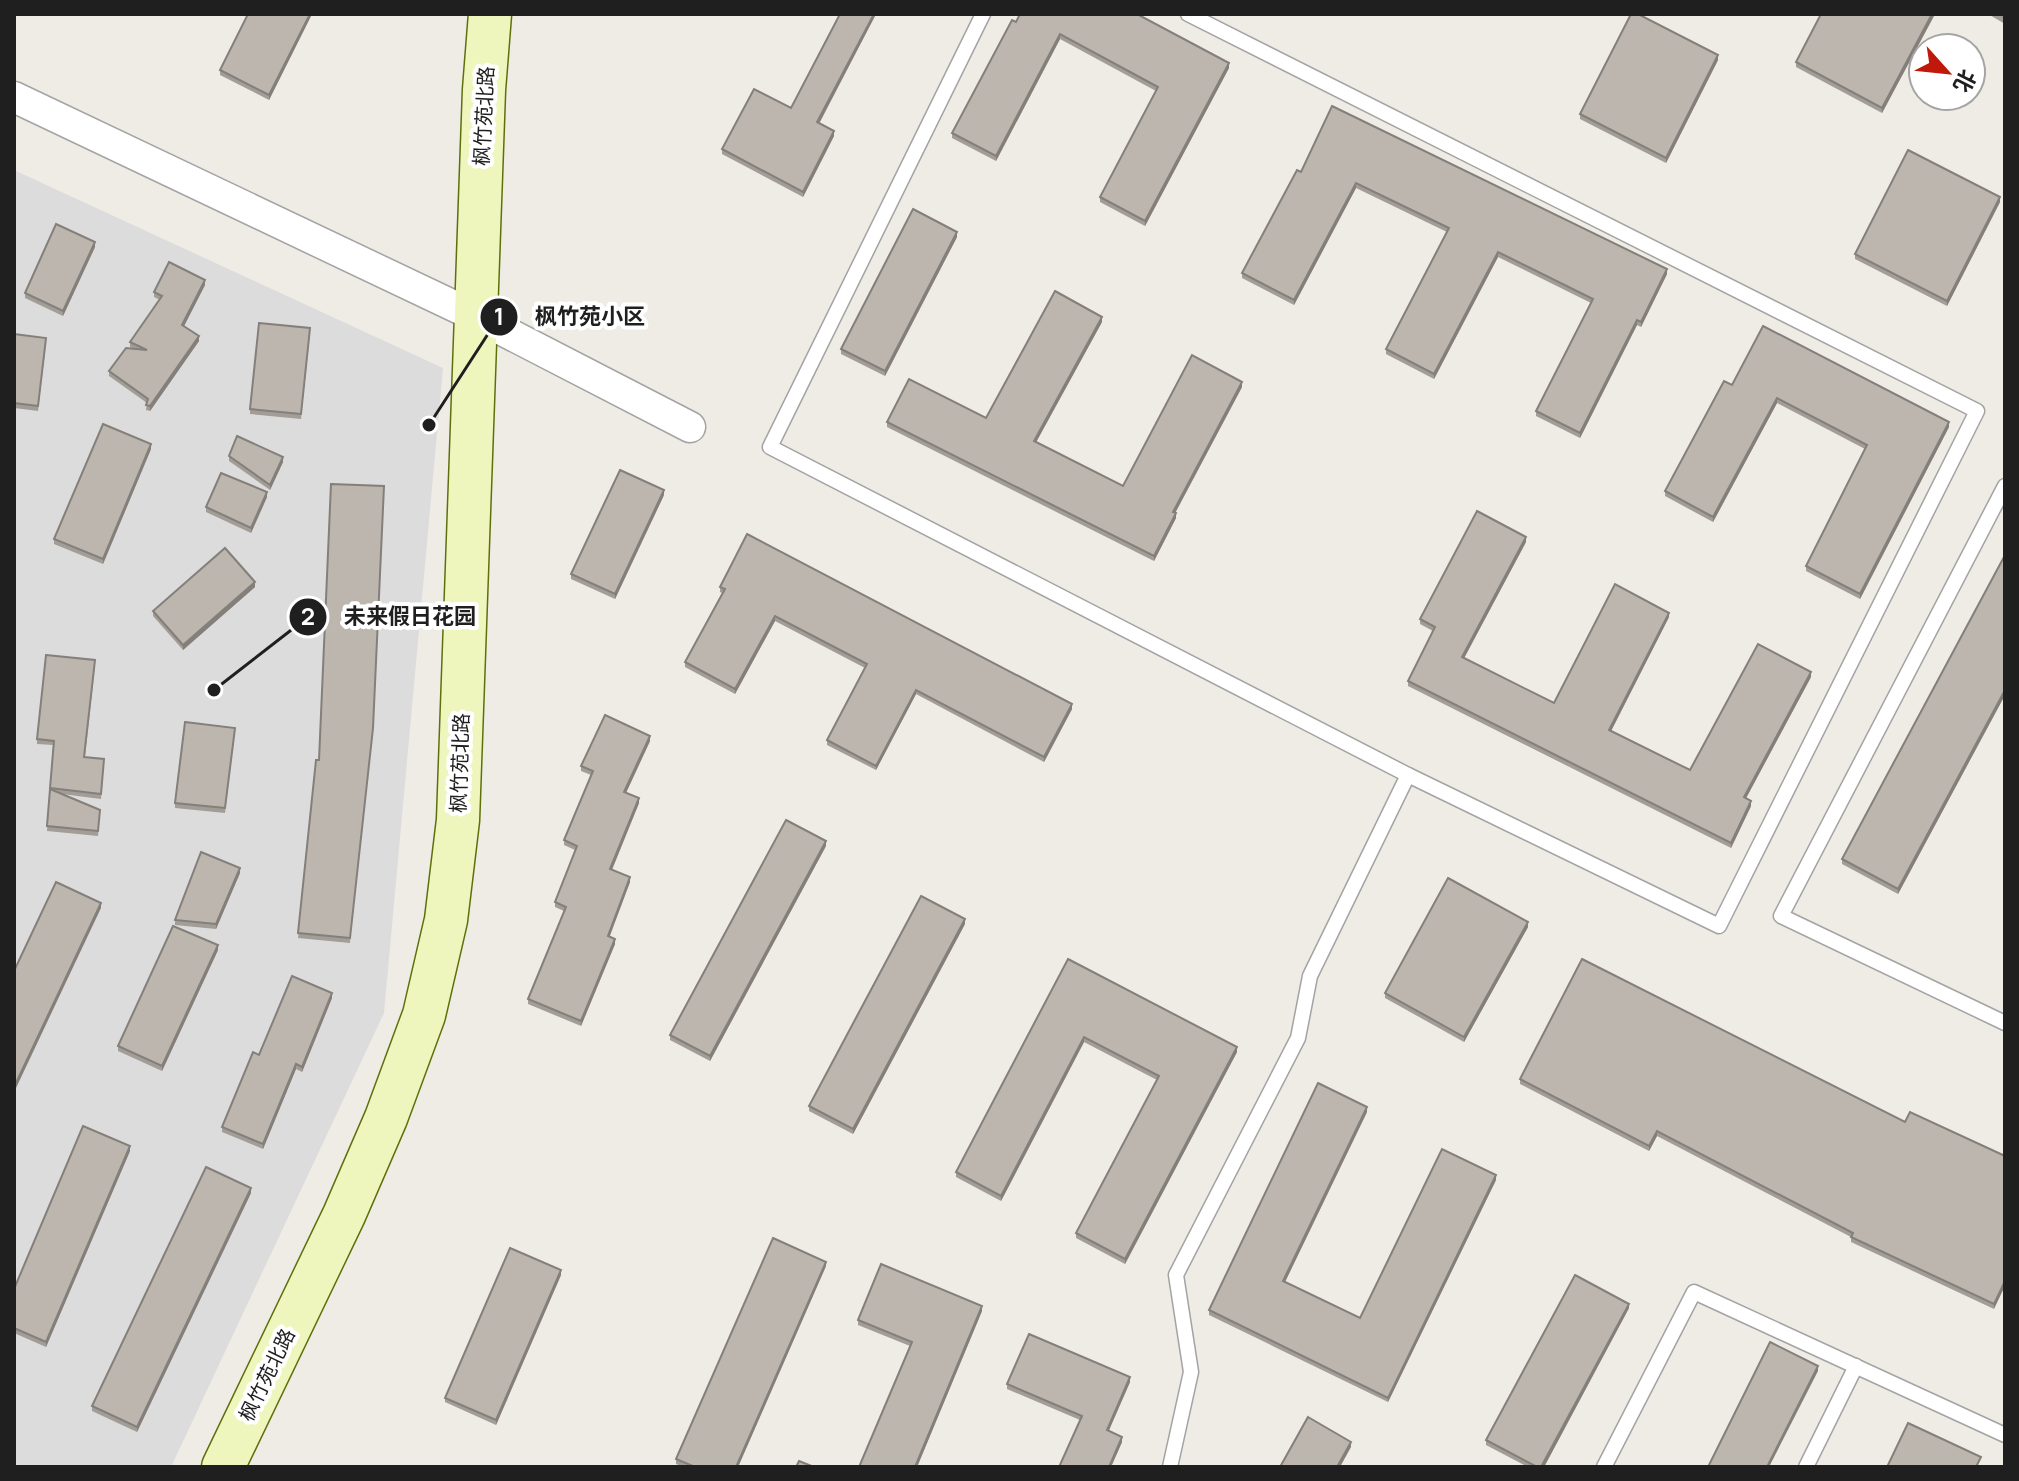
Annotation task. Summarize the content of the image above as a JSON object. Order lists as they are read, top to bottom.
{
  "streets": {
    "street": ["枫竹苑北路"]
  },
  "places": ["枫竹苑小区", "未来假日花园"],
  "north": "bottom right"
}
